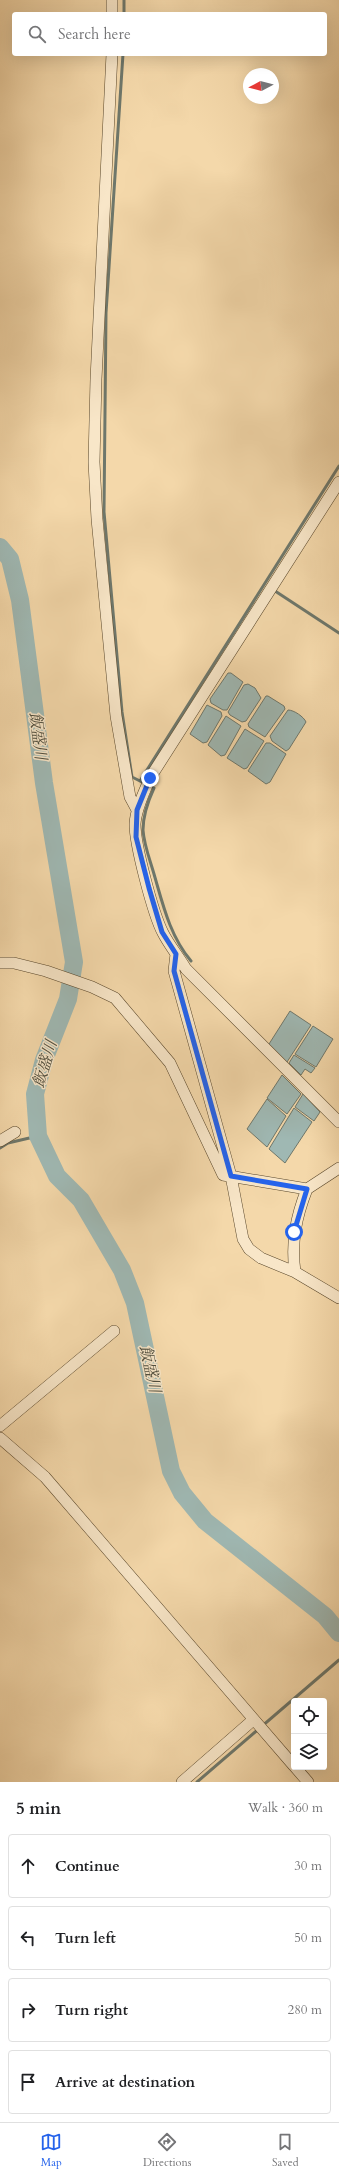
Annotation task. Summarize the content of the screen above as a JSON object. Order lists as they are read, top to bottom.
{
  "water": ["飯盛川"],
  "north": "left",
  "page": {
    "search": "Search here",
    "heading": ["5 min", "Walk · 360 m"],
    "list": [
      ["Continue", "30 m"],
      ["Turn left", "50 m"],
      ["Turn right", "280 m"],
      "Arrive at destination"
    ],
    "nav": ["Map", "Directions", "Saved"]
  }
}
